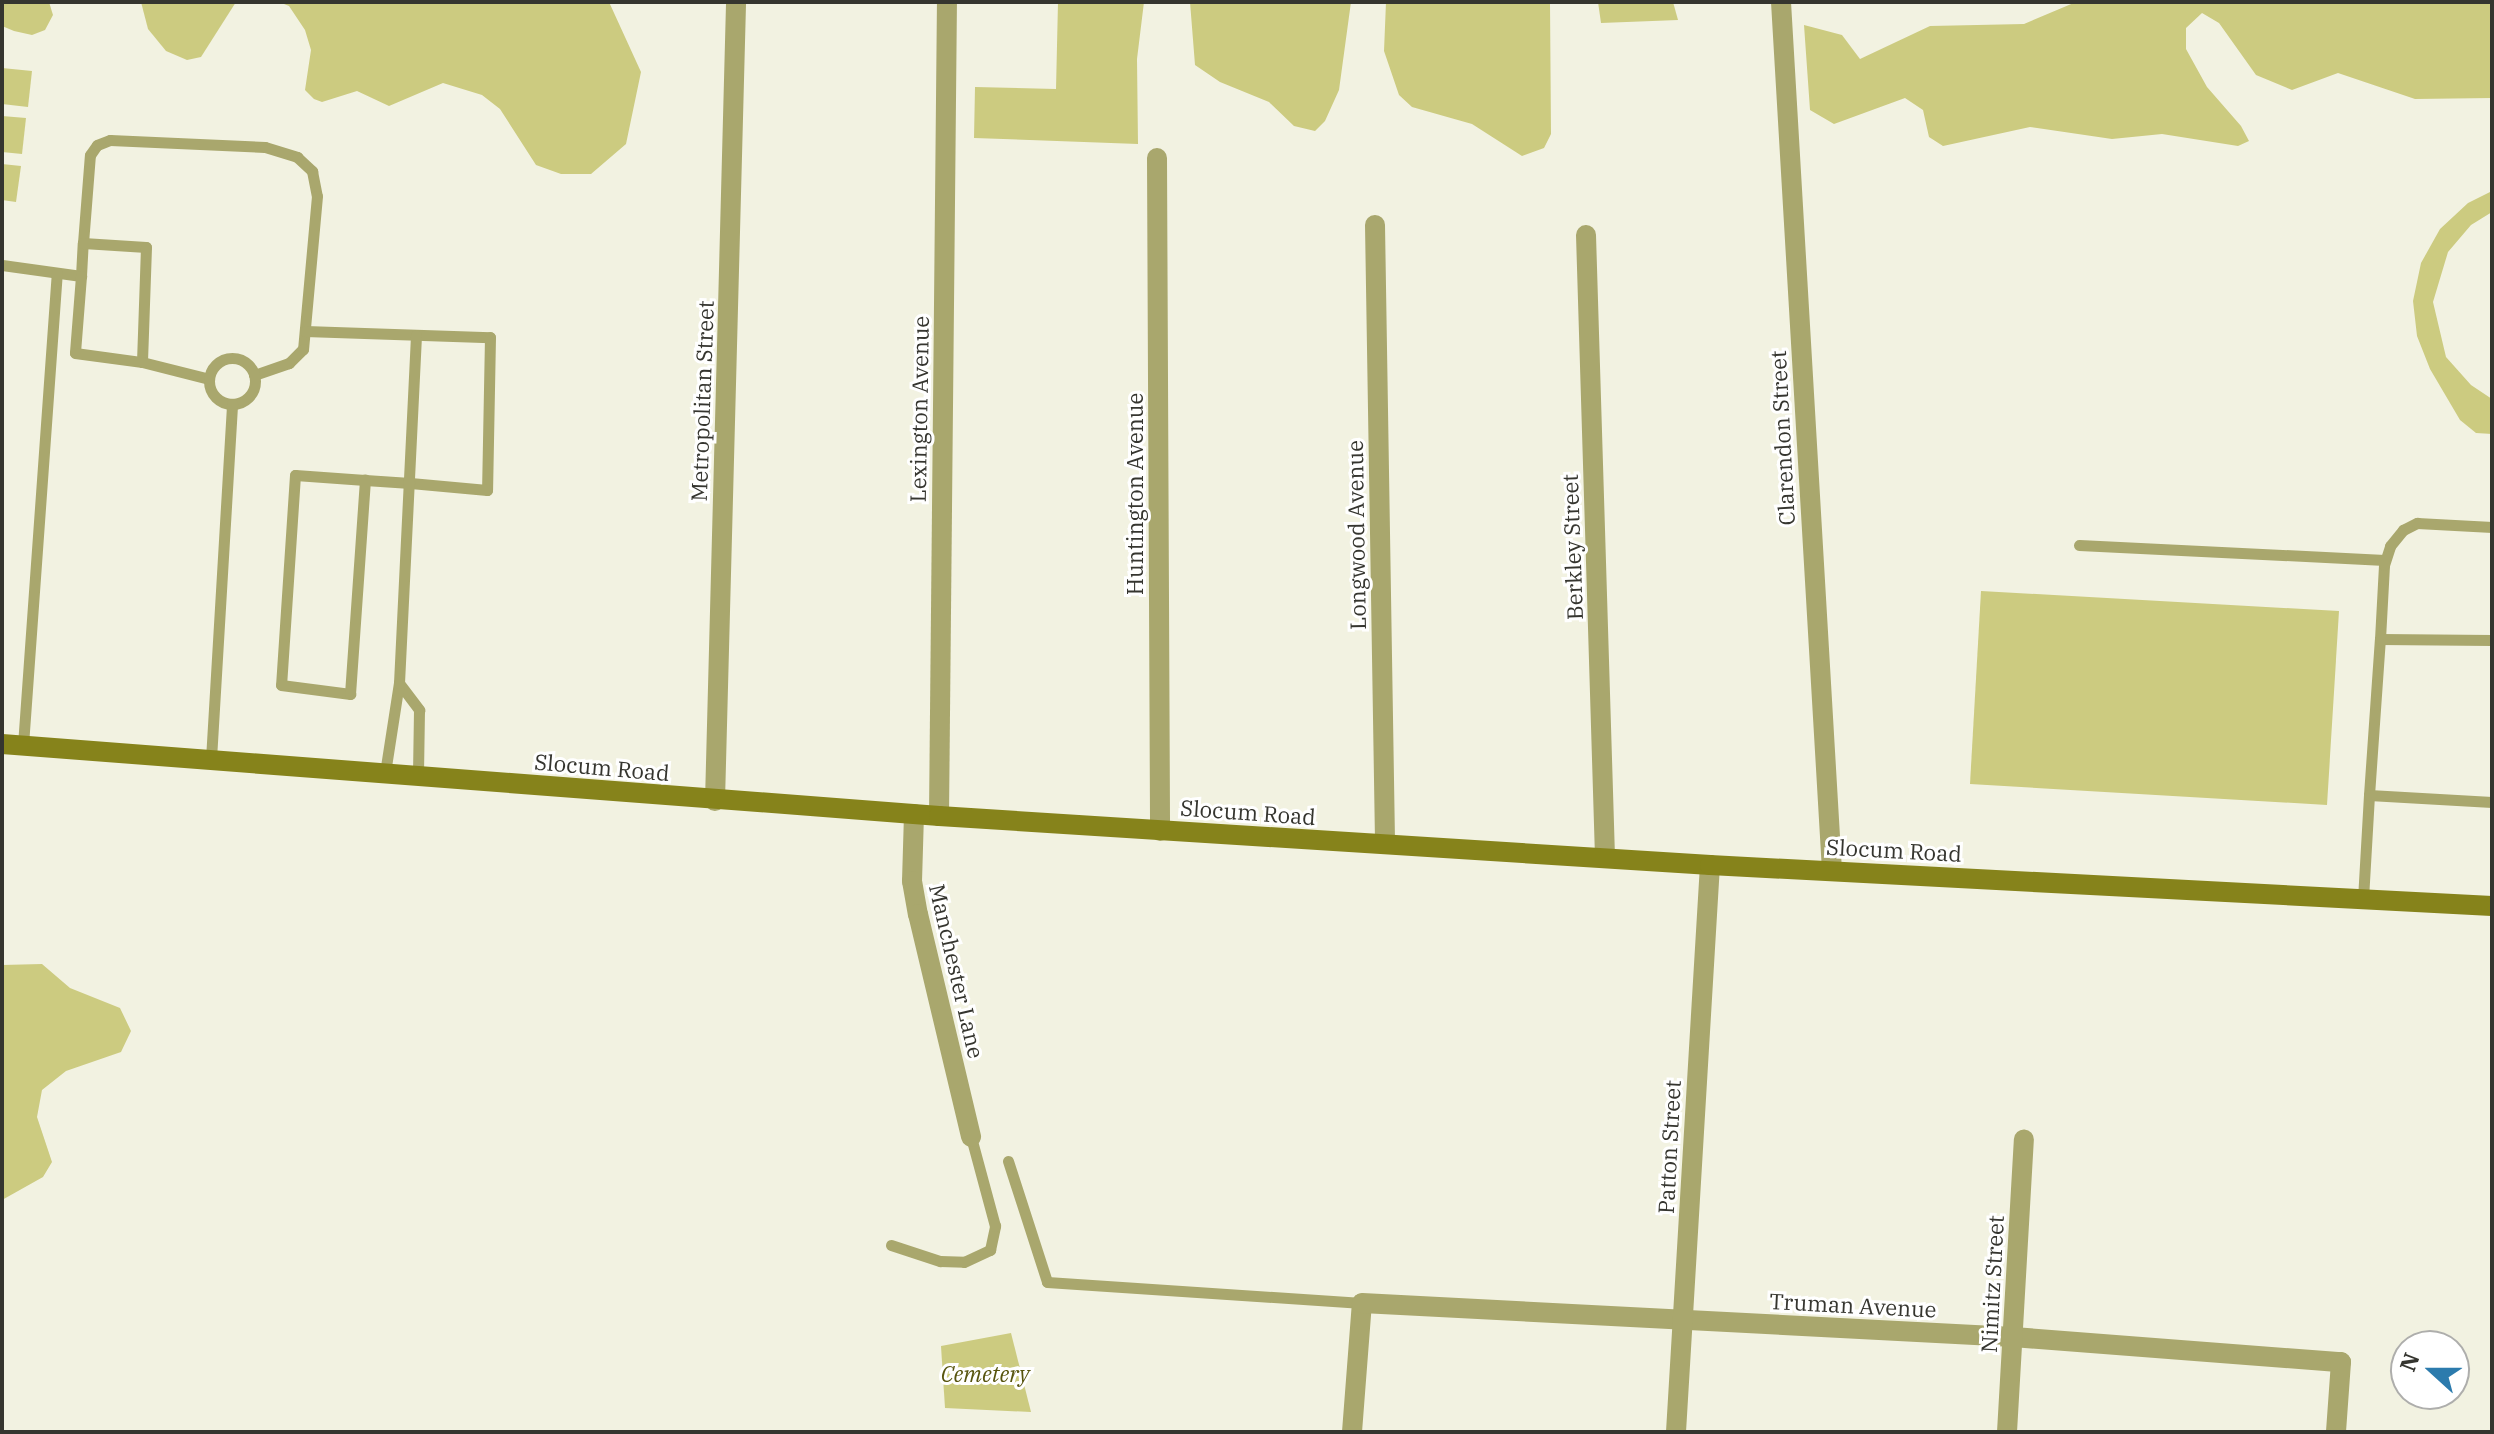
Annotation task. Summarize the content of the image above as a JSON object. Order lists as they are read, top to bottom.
{
  "streets": {
    "main road": ["Slocum Road"],
    "street": [
      "Metropolitan Street",
      "Lexington Avenue",
      "Clarendon Street",
      "Huntington Avenue",
      "Longwood Avenue",
      "Berkley Street",
      "Manchester Lane",
      "Patton Street",
      "Nimitz Street",
      "Truman Avenue"
    ]
  },
  "crossings": [
    ["Metropolitan Street", "Slocum Road"],
    ["Lexington Avenue", "Slocum Road"],
    ["Clarendon Street", "Slocum Road"],
    ["Huntington Avenue", "Slocum Road"],
    ["Longwood Avenue", "Slocum Road"],
    ["Berkley Street", "Slocum Road"],
    ["Slocum Road", "Manchester Lane"],
    ["Slocum Road", "Patton Street"],
    ["Patton Street", "Truman Avenue"],
    ["Nimitz Street", "Truman Avenue"]
  ],
  "parks": ["Cemetery"],
  "north": "left"
}
